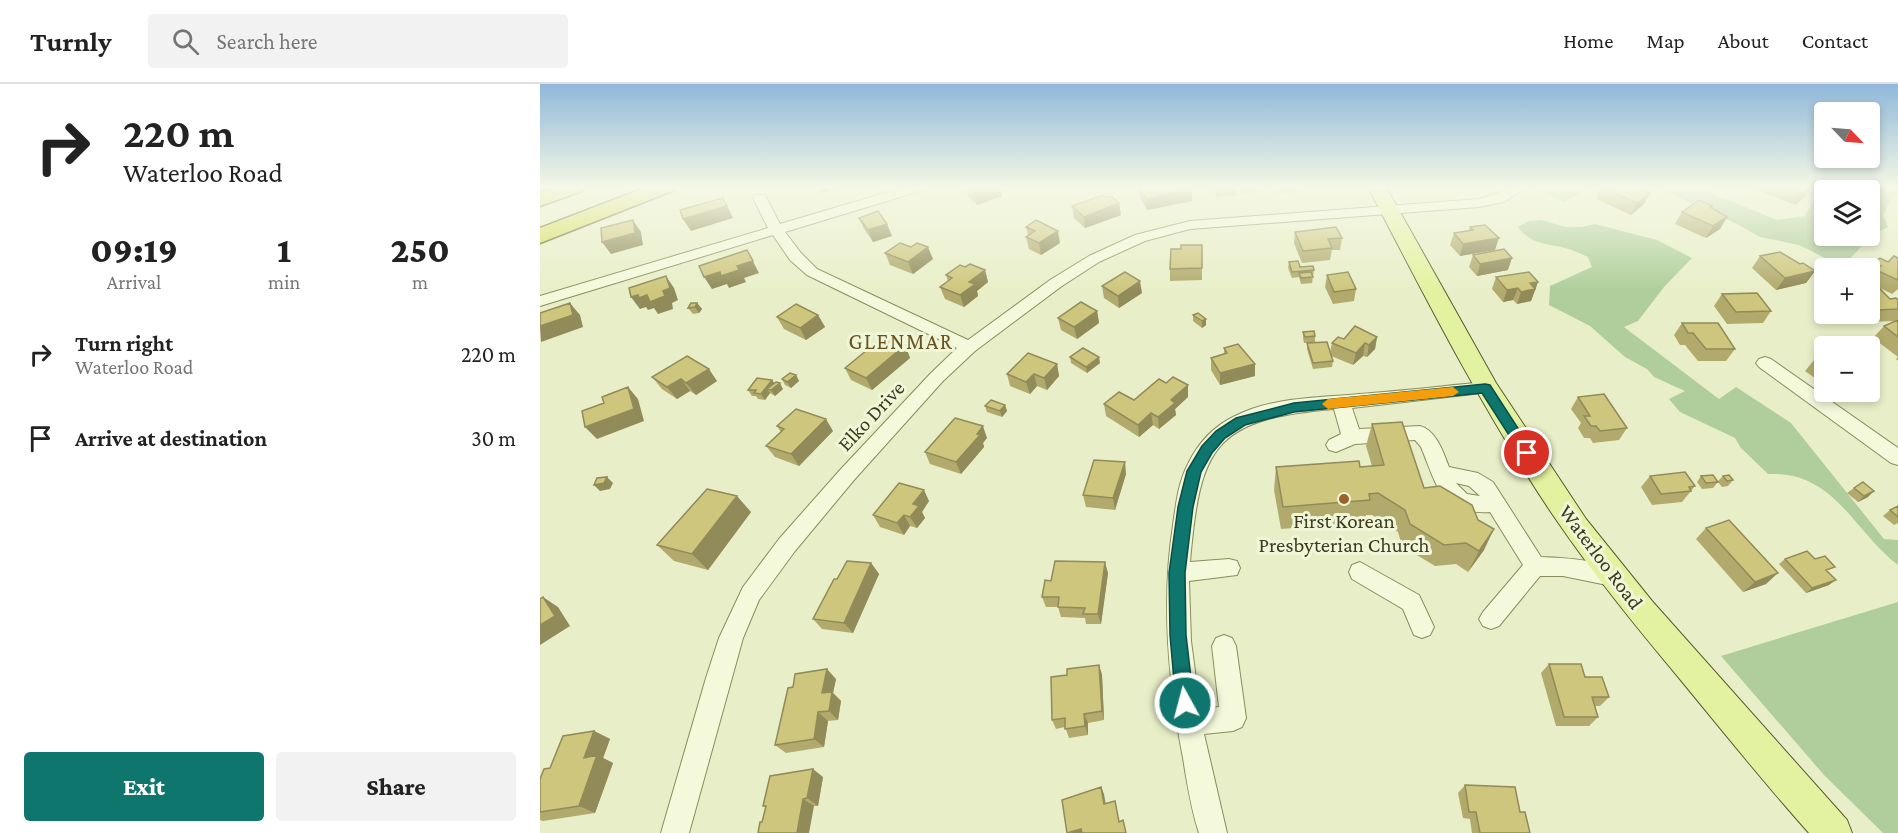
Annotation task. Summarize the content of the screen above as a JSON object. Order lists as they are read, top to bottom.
{
  "streets": {
    "main road": ["Waterloo Road"],
    "street": ["Elko Drive"]
  },
  "districts": ["GLENMAR"],
  "places": ["First Korean Presbyterian Church"],
  "north": "bottom right",
  "page": {
    "header": "Turnly",
    "search": "Search here",
    "nav": [
      "Home",
      "Map",
      "About",
      "Contact"
    ],
    "turn": ["220 m", "Waterloo Road"],
    "map_buttons": ["+", "−"],
    "eta": [
      "09:19",
      "Arrival",
      "1",
      "min",
      "250",
      "m"
    ],
    "list": [
      {
        "name": "Turn right",
        "note": "Waterloo Road",
        "value": "220 m"
      },
      {
        "name": "Arrive at destination",
        "value": "30 m"
      }
    ],
    "buttons": ["Exit", "Share"]
  }
}
